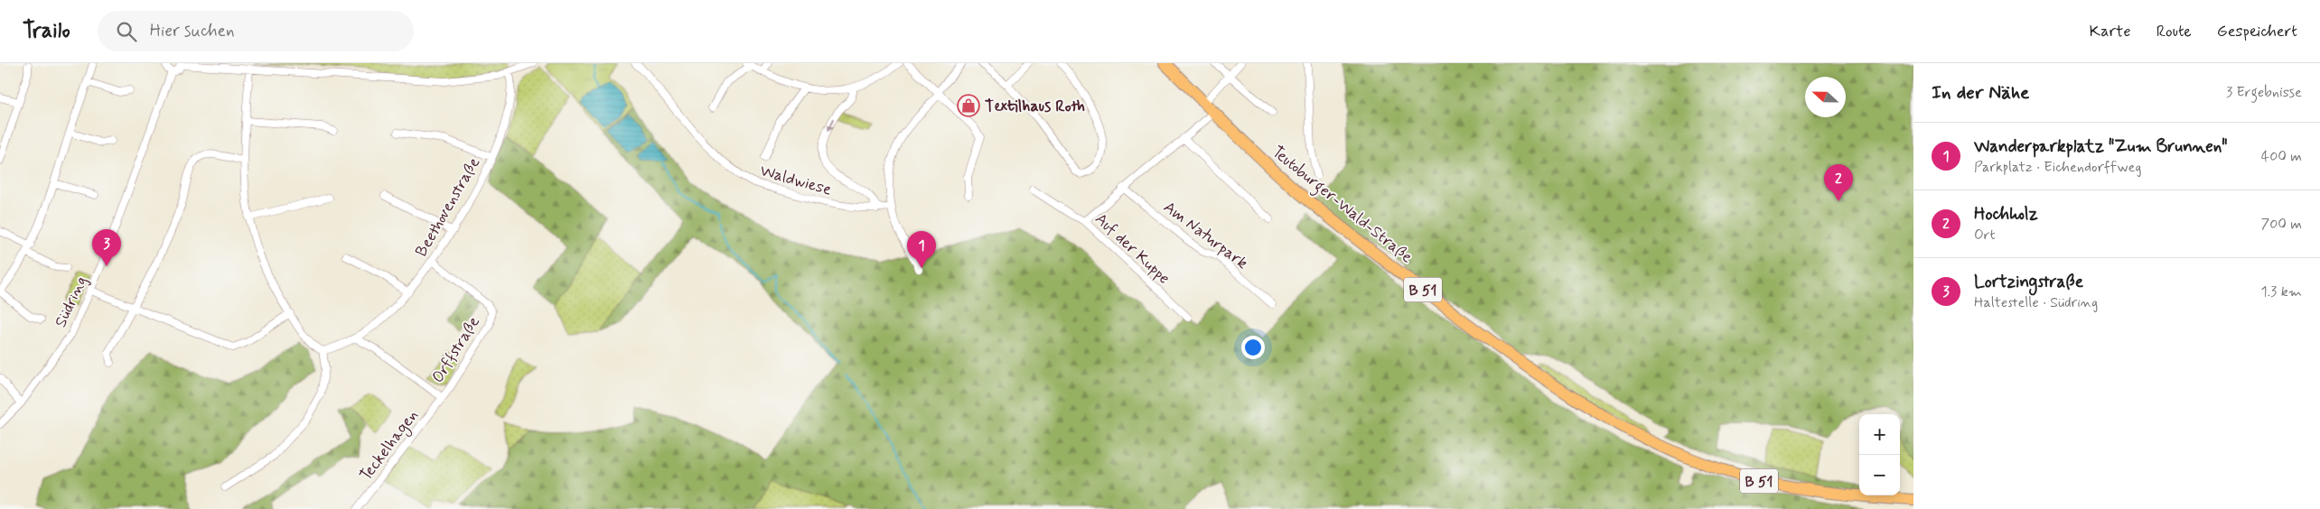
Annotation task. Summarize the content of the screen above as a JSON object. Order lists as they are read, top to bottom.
{
  "streets": {
    "main road": ["Teutoburger-Wald-Straße", "B 51"],
    "street": [
      "Waldwiese",
      "Beethovenstraße",
      "Am Naturpark",
      "Auf der Kuppe",
      "Südring",
      "Orffstraße",
      "Teckelhagen"
    ]
  },
  "crossings": [
    ["Beethovenstraße", "Orffstraße"],
    ["Orffstraße", "Teckelhagen"]
  ],
  "places": {
    "shop": ["Textilhaus Roth"]
  },
  "north": "left",
  "page": {
    "header": "Trailo",
    "search": "Hier suchen",
    "nav": ["Karte", "Route", "Gespeichert"],
    "heading": ["In der Nähe", "3 Ergebnisse"],
    "list": [
      {
        "mark": "1",
        "name": "Wanderparkplatz \"Zum Brunnen\"",
        "note": "Parkplatz · Eichendorffweg",
        "value": "400 m"
      },
      {
        "mark": "2",
        "name": "Hochholz",
        "note": "Ort",
        "value": "700 m"
      },
      {
        "mark": "3",
        "name": "Lortzingstraße",
        "note": "Haltestelle · Südring",
        "value": "1.3 km"
      }
    ],
    "pins": ["2", "3", "1"],
    "map_buttons": ["+", "−"]
  }
}
